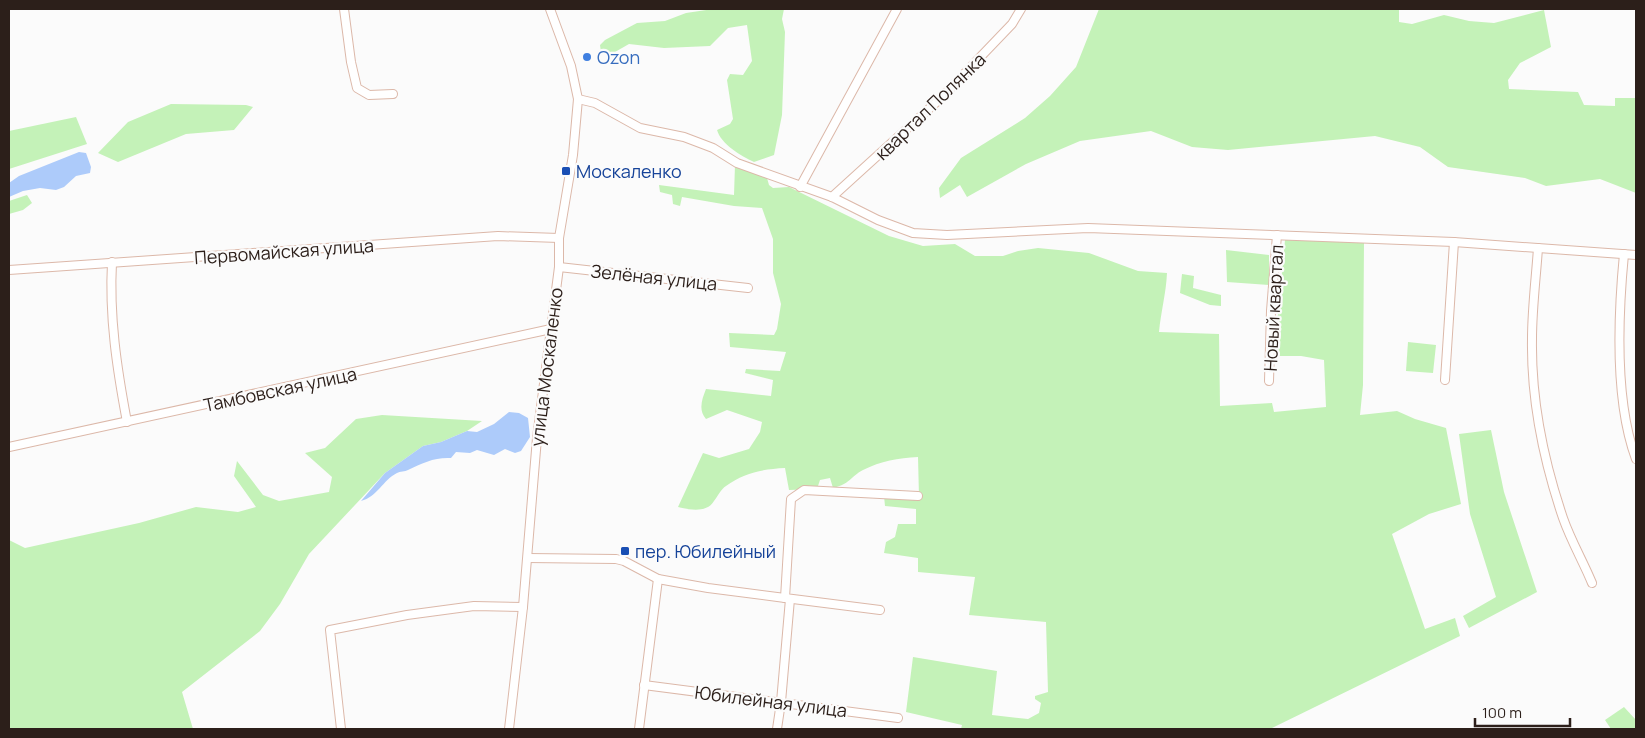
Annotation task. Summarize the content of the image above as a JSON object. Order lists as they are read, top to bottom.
{
  "streets": {
    "street": [
      "квартал Полянка",
      "Первомайская улица",
      "Зелёная улица",
      "Новый квартал",
      "улица Москаленко",
      "Тамбовская улица",
      "Юбилейная улица"
    ]
  },
  "crossings": [
    ["Первомайская улица", "улица Москаленко"],
    ["Зелёная улица", "улица Москаленко"],
    ["улица Москаленко", "Тамбовская улица"]
  ],
  "places": {
    "other": ["Ozon"],
    "transit": ["Москаленко", "пер. Юбилейный"]
  },
  "scale_bar": "100 m"
}
